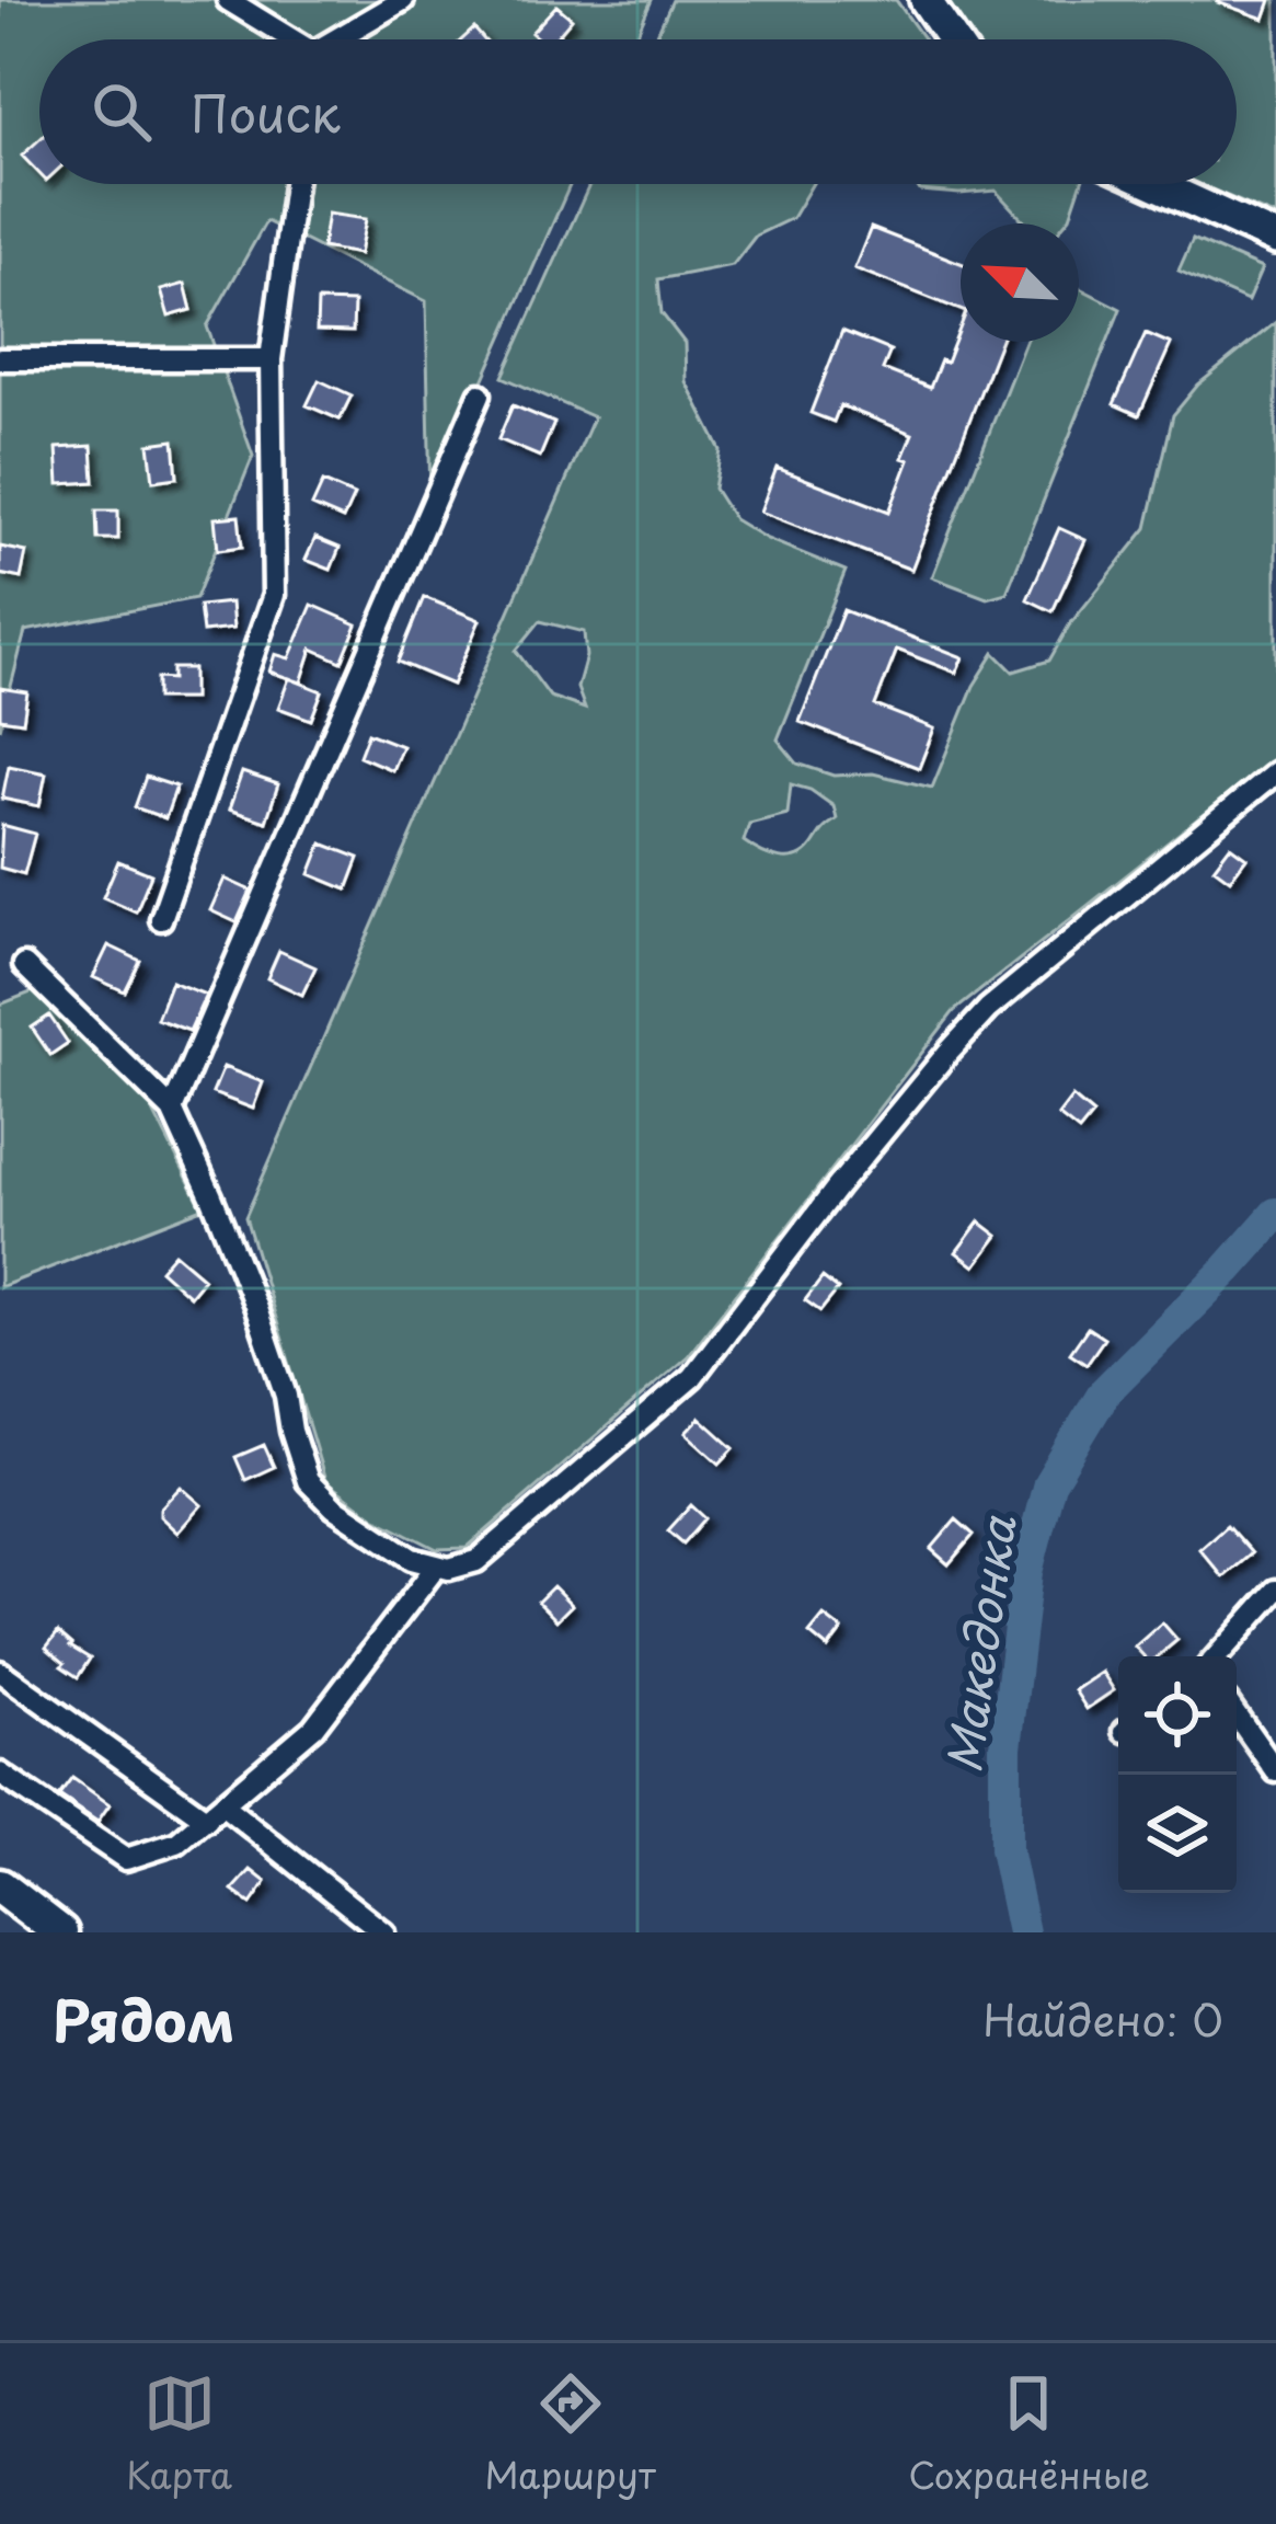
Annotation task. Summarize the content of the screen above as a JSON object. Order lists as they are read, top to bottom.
{
  "water": ["Македонка"],
  "north": "top left",
  "page": {
    "search": "Поиск",
    "heading": ["Рядом", "Найдено: 0"],
    "nav": ["Карта", "Маршрут", "Сохранённые"]
  }
}
